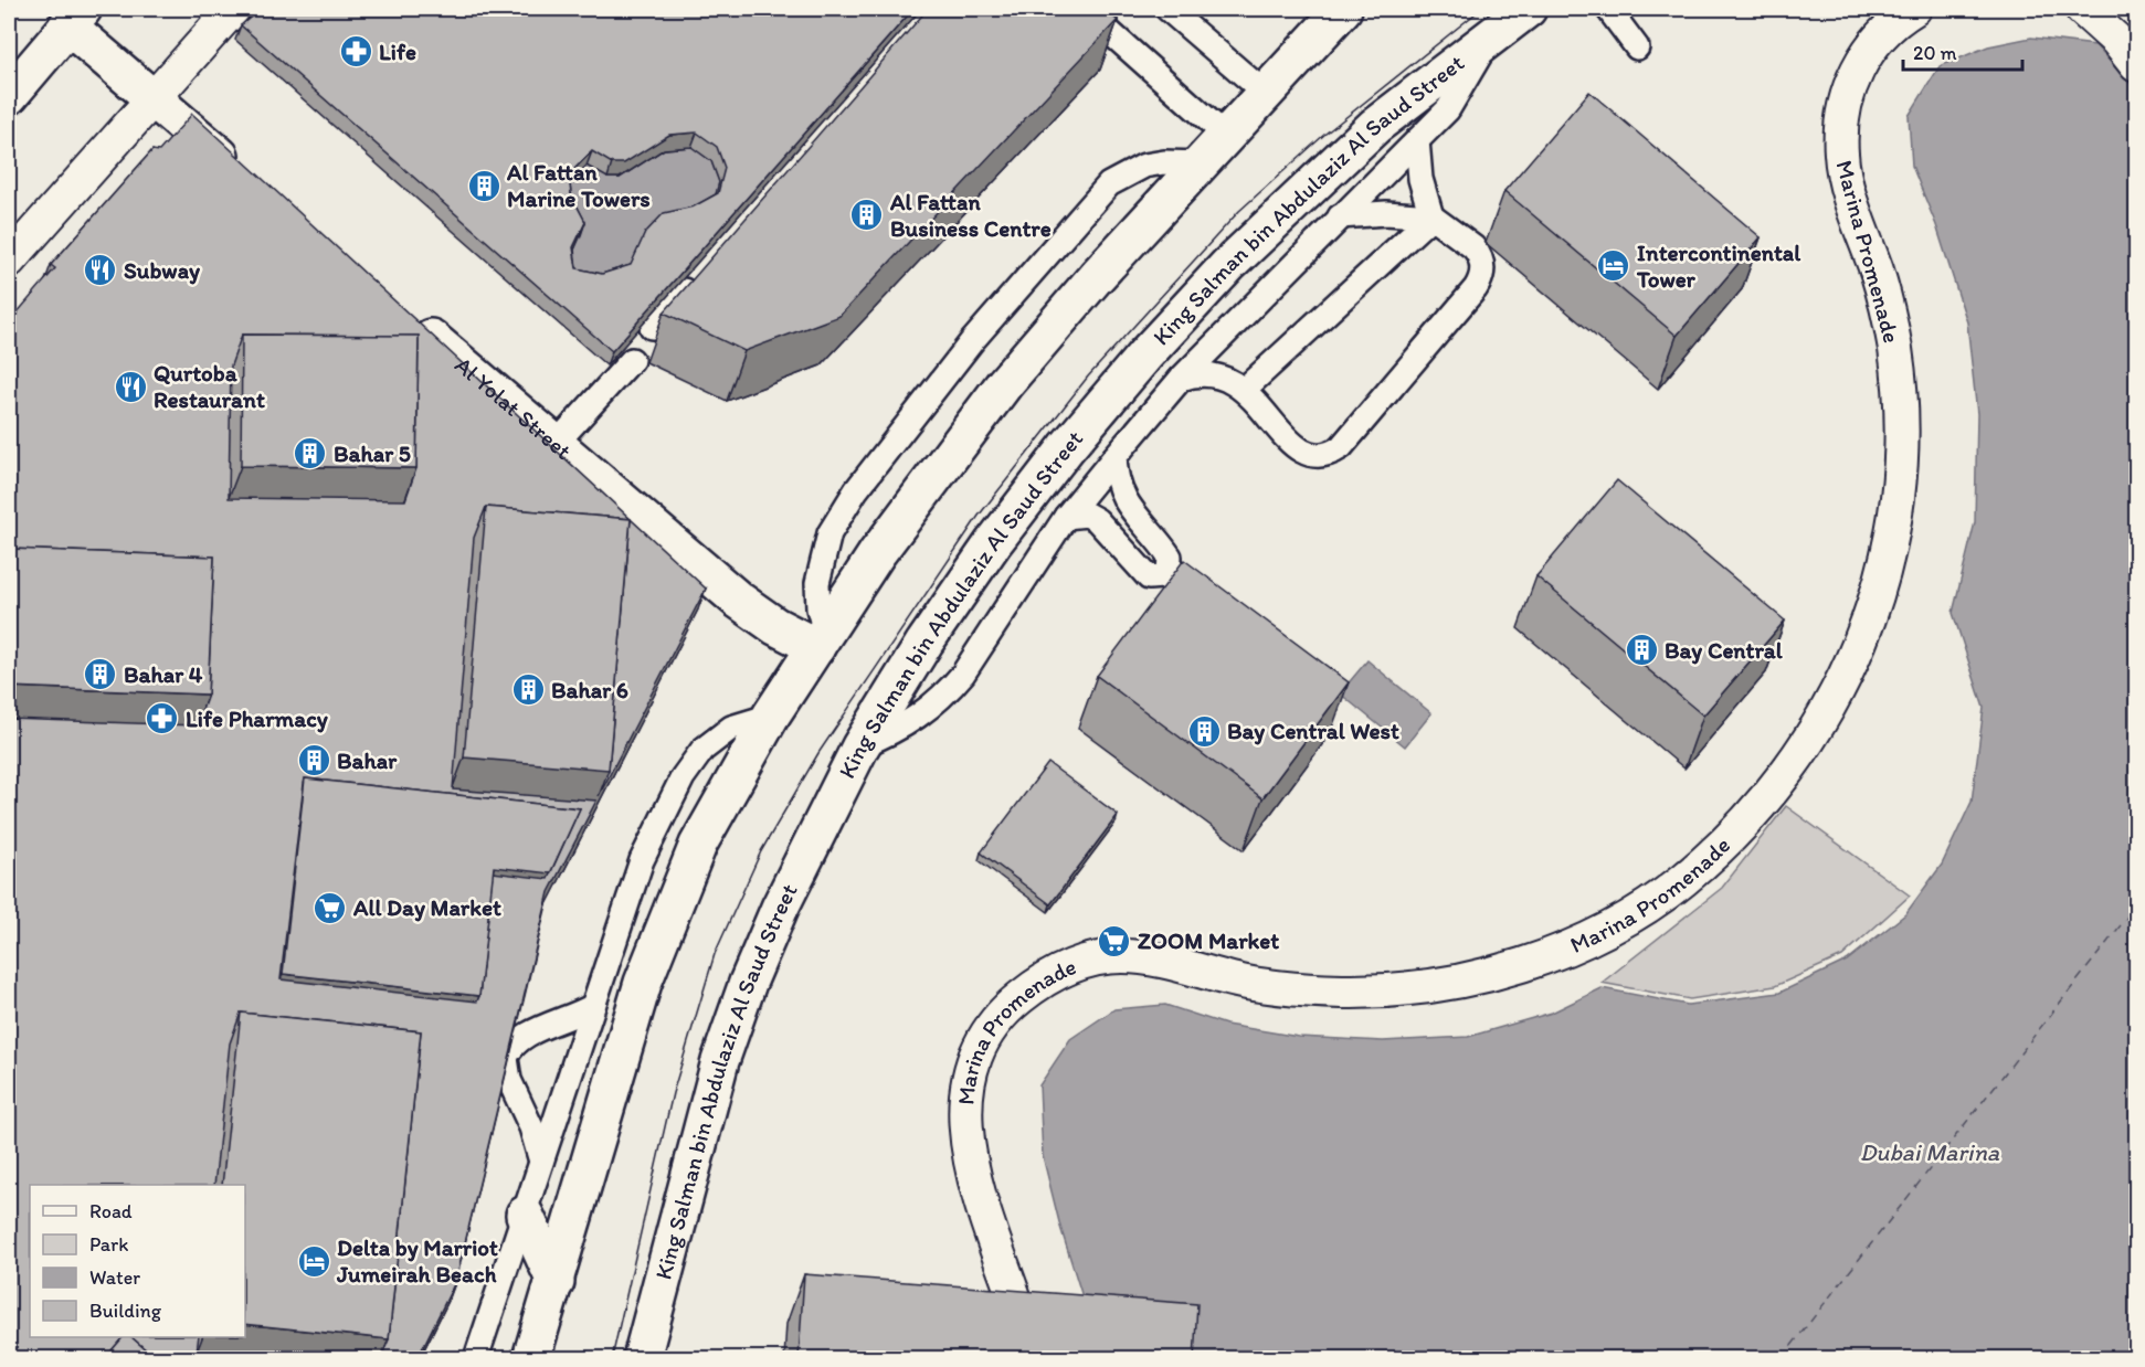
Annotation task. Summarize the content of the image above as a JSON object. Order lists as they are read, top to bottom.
{
  "streets": {
    "main road": ["King Salman bin Abdulaziz Al Saud Street", "Al Yolat Street"],
    "street": ["Marina Promenade"]
  },
  "water": ["Dubai Marina"],
  "places": {
    "pharmacy": ["Life", "Life Pharmacy"],
    "building": [
      "Al Fattan Marine Towers",
      "Al Fattan Business Centre",
      "Bahar 5",
      "Bay Central",
      "Bahar 4",
      "Bahar 6",
      "Bay Central West",
      "Bahar"
    ],
    "hotel": ["Intercontinental Tower", "Delta by Marriot Jumeirah Beach"],
    "restaurant": ["Subway", "Qurtoba Restaurant"],
    "supermarket": ["All Day Market", "ZOOM Market"]
  },
  "legend": [
    "Road",
    "Park",
    "Water",
    "Building"
  ],
  "scale_bar": "20 m"
}
